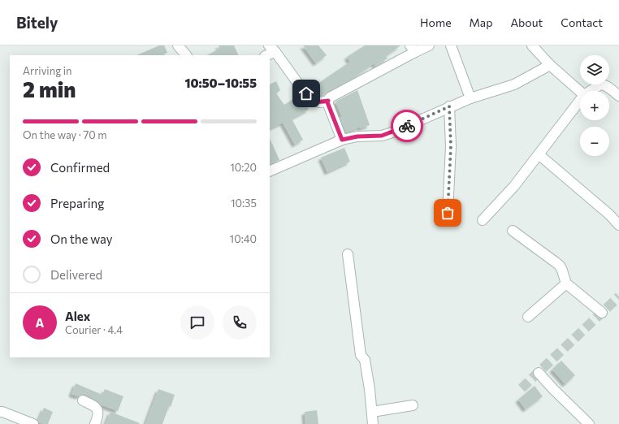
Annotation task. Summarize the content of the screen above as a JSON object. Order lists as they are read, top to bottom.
{
  "page": {
    "header": "Bitely",
    "nav": [
      "Home",
      "Map",
      "About",
      "Contact"
    ],
    "map_buttons": ["+", "−"],
    "heading": ["2 min", "Arriving in", "10:50–10:55"],
    "panel": ["Alex", "Courier · 4.4"],
    "bar": "On the way · 70 m",
    "list": [
      ["Confirmed", "10:20"],
      ["Preparing", "10:35"],
      ["On the way", "10:40"],
      "Delivered"
    ],
    "round": "A"
  }
}
